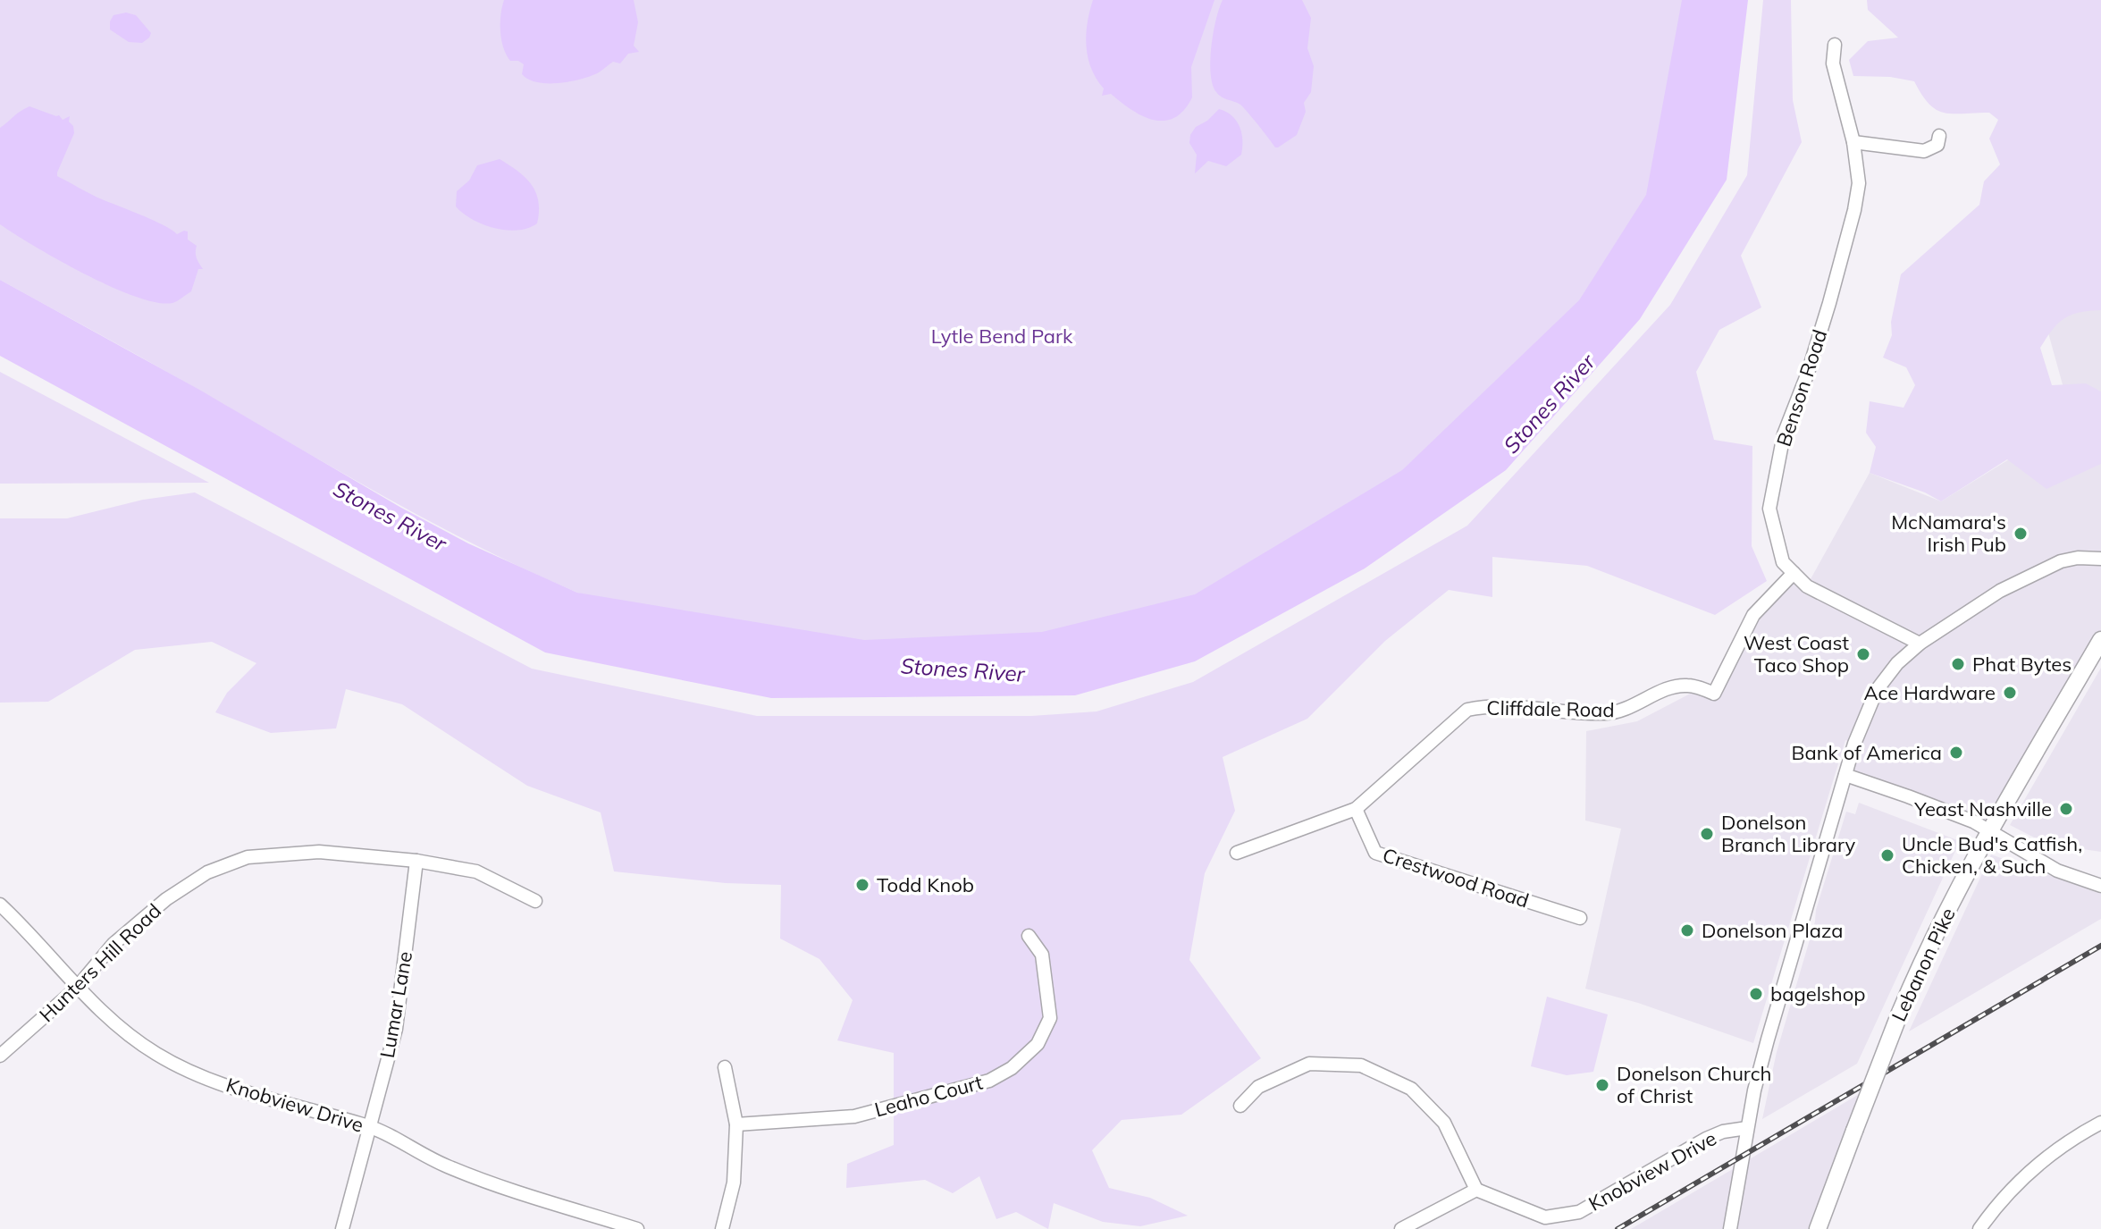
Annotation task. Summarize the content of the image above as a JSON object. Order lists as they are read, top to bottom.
{
  "streets": {
    "main road": ["Lebanon Pike"],
    "street": [
      "Benson Road",
      "Cliffdale Road",
      "Crestwood Road",
      "Hunters Hill Road",
      "Lumar Lane",
      "Leaho Court",
      "Knobview Drive"
    ]
  },
  "crossings": [
    ["Benson Road", "Cliffdale Road"],
    ["Cliffdale Road", "Crestwood Road"],
    ["Hunters Hill Road", "Lumar Lane"],
    ["Hunters Hill Road", "Knobview Drive"],
    ["Lumar Lane", "Knobview Drive"]
  ],
  "water": ["Stones River"],
  "parks": ["Lytle Bend Park"],
  "places": [
    "McNamara's Irish Pub",
    "West Coast Taco Shop",
    "Phat Bytes",
    "Ace Hardware",
    "Bank of America",
    "Yeast Nashville",
    "Donelson Branch Library",
    "Uncle Bud's Catfish, Chicken, & Such",
    "Todd Knob",
    "Donelson Plaza",
    "bagelshop",
    "Donelson Church of Christ"
  ]
}
